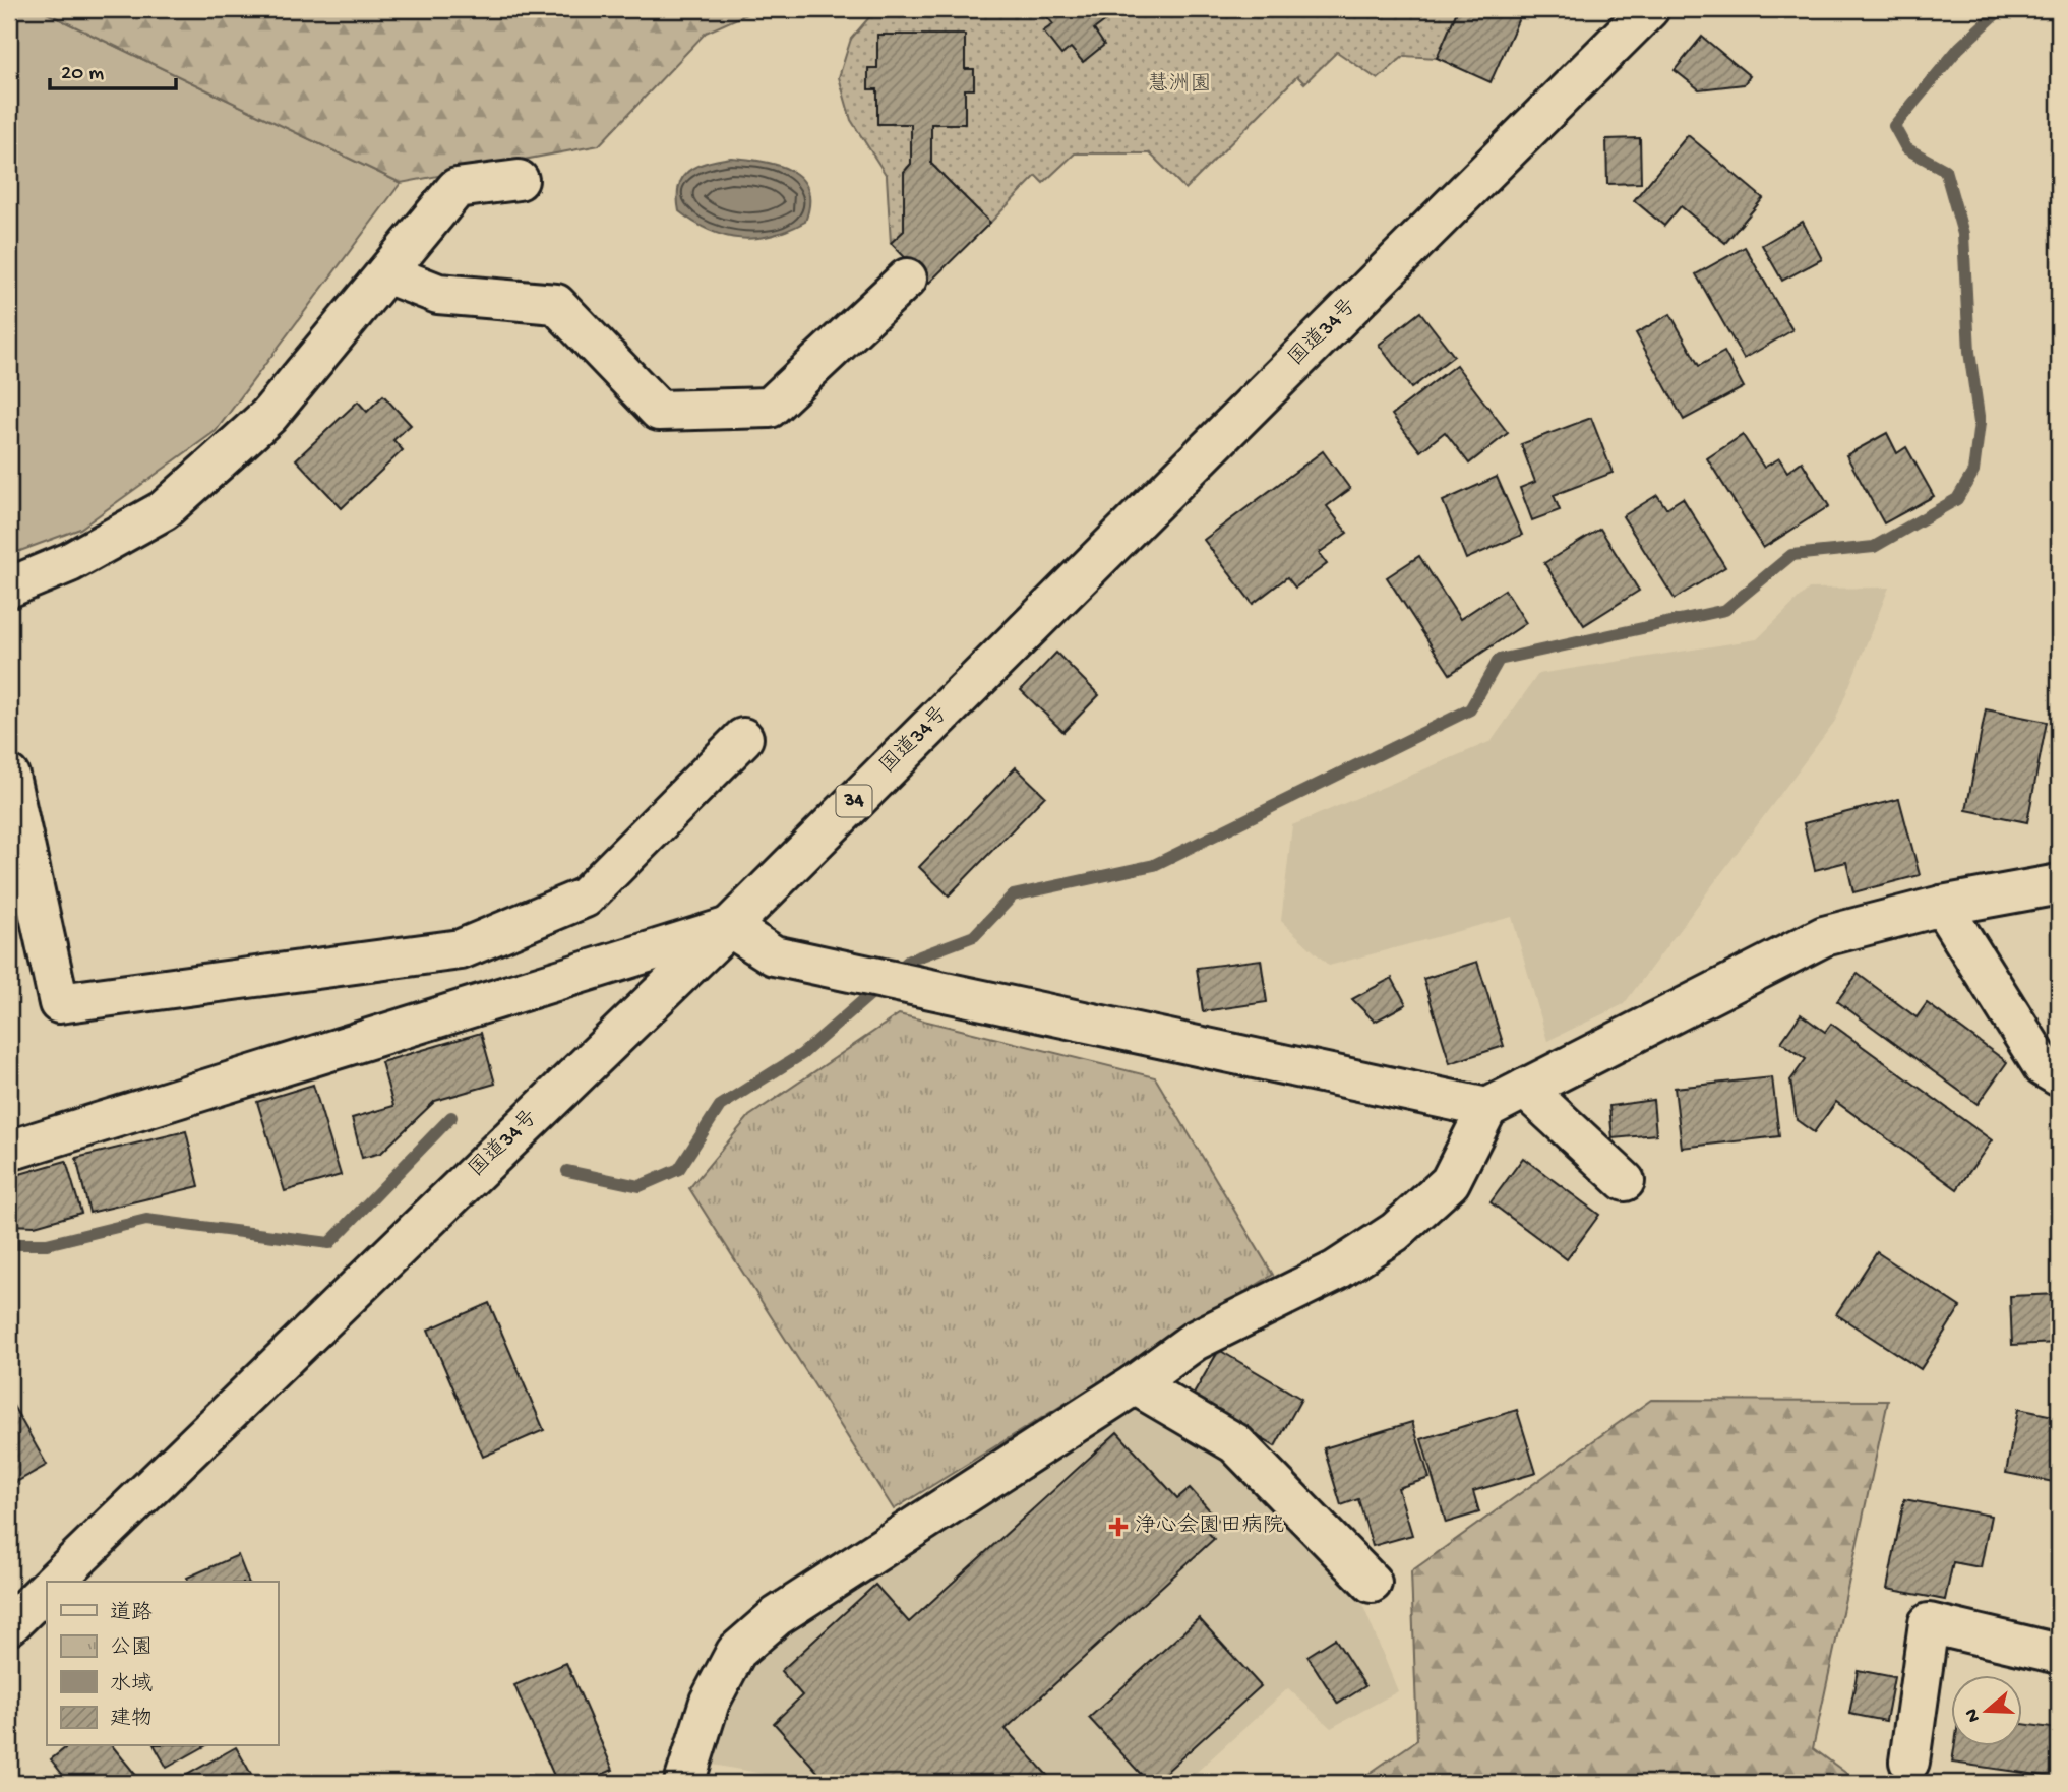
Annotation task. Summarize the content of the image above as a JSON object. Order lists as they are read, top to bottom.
{
  "streets": {
    "main road": ["国道34号", "34"]
  },
  "parks": ["慧洲園"],
  "places": {
    "health": ["浄心会園田病院"]
  },
  "legend": [
    "道路",
    "公園",
    "水域",
    "建物"
  ],
  "scale_bar": "20 m",
  "north": "left"
}
